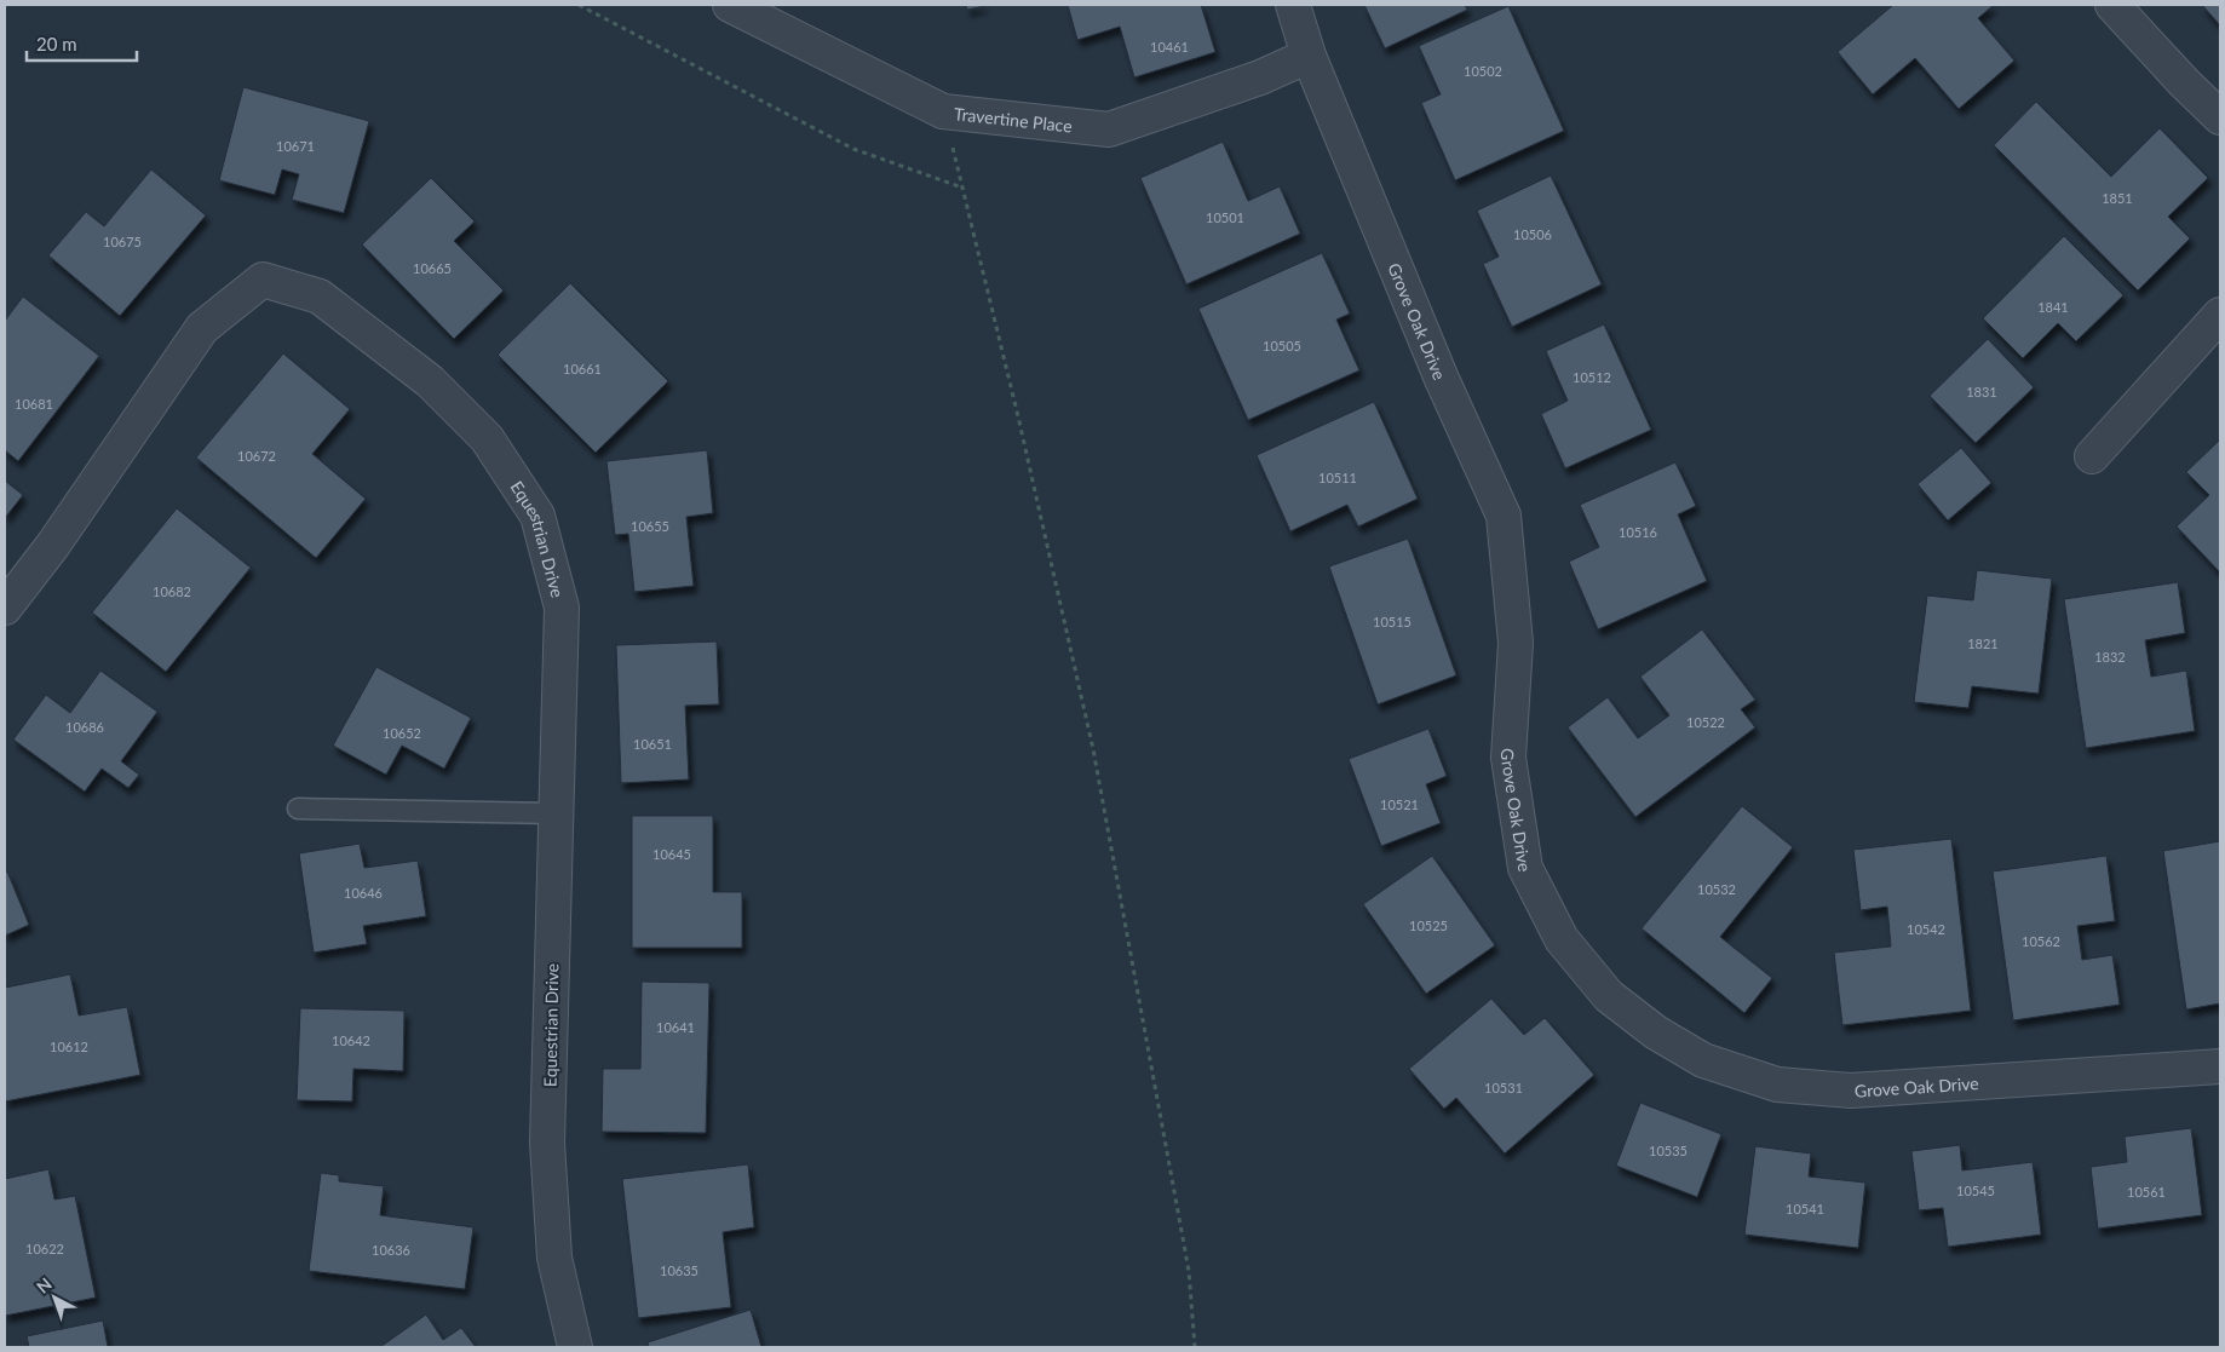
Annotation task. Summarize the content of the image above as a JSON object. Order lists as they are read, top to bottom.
{
  "streets": {
    "street": ["Travertine Place", "Grove Oak Drive", "Equestrian Drive"]
  },
  "crossings": [
    ["Travertine Place", "Grove Oak Drive"]
  ],
  "house_numbers": [
    "10461",
    "10502",
    "10671",
    "1851",
    "10501",
    "10506",
    "10675",
    "10665",
    "1841",
    "10505",
    "10661",
    "10512",
    "1831",
    "10681",
    "10672",
    "10511",
    "10655",
    "10516",
    "10682",
    "10515",
    "1821",
    "1832",
    "10522",
    "10686",
    "10652",
    "10651",
    "10521",
    "10645",
    "10532",
    "10646",
    "10525",
    "10542",
    "10562",
    "10641",
    "10642",
    "10612",
    "10531",
    "10535",
    "10545",
    "10561",
    "10541",
    "10622",
    "10636",
    "10635"
  ],
  "scale_bar": "20 m",
  "north": "top left"
}
